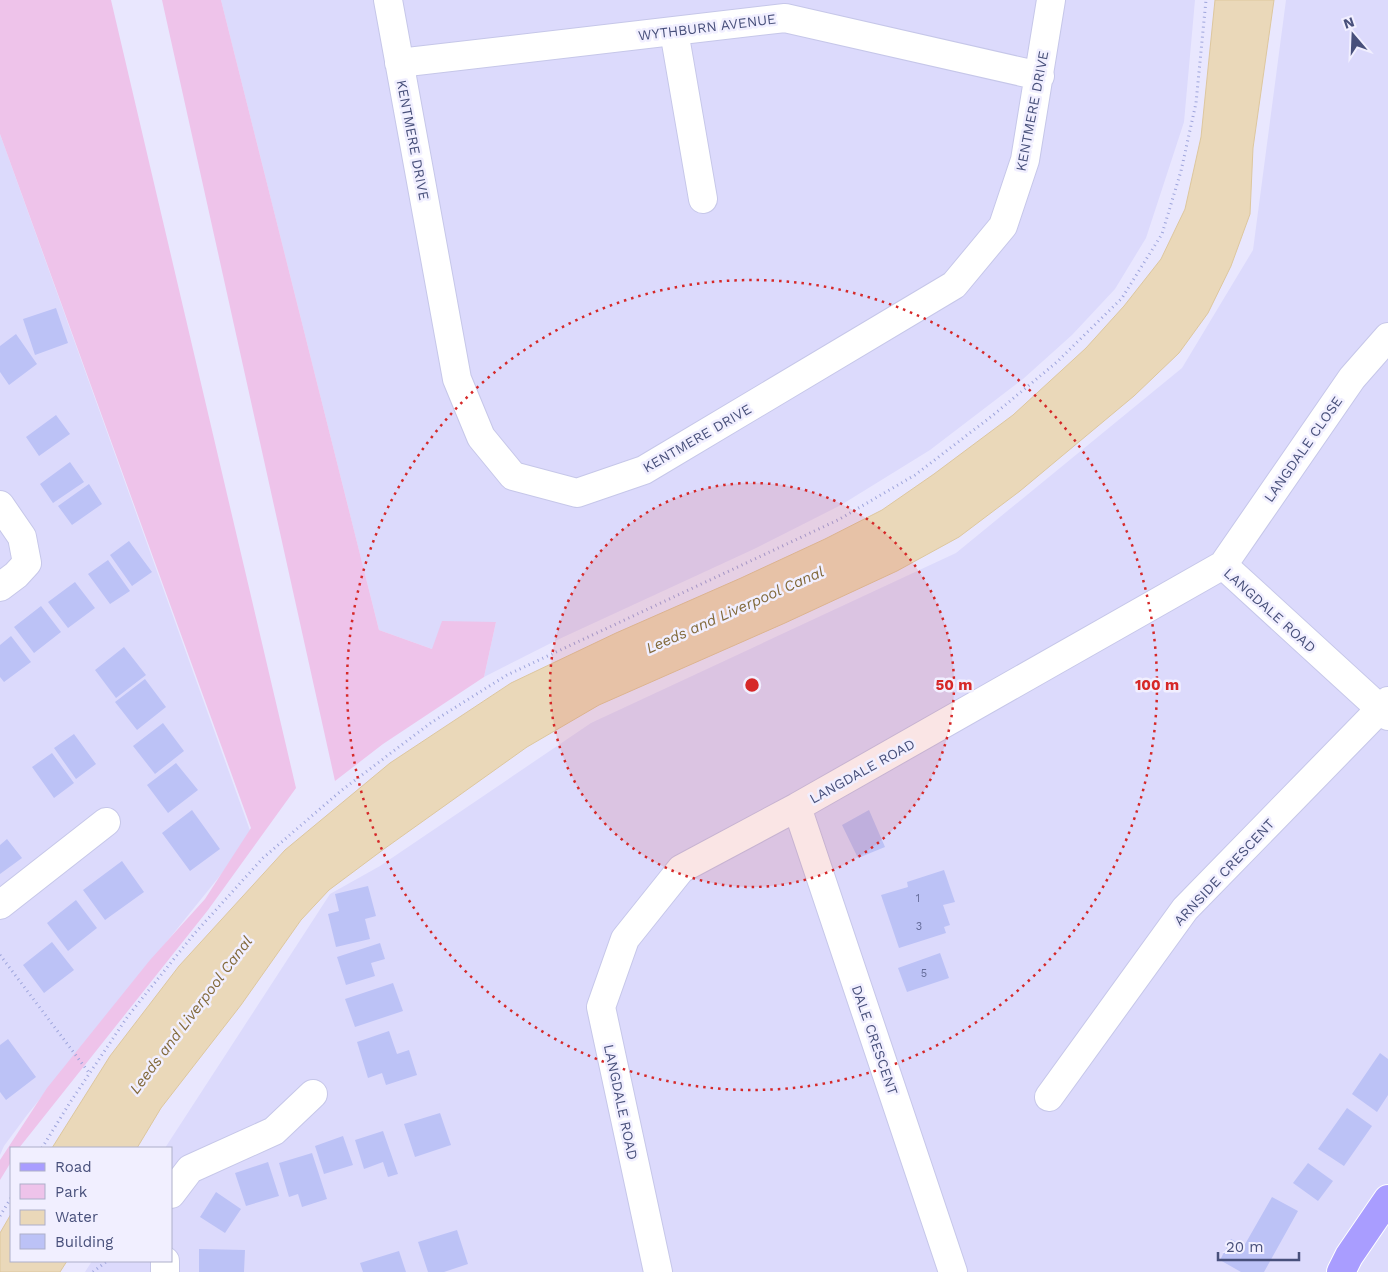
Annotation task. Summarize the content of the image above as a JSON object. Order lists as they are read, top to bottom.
{
  "streets": {
    "street": [
      "WYTHBURN AVENUE",
      "KENTMERE DRIVE",
      "LANGDALE CLOSE",
      "LANGDALE ROAD",
      "ARNSIDE CRESCENT",
      "DALE CRESCENT"
    ]
  },
  "crossings": [
    ["WYTHBURN AVENUE", "KENTMERE DRIVE"],
    ["LANGDALE CLOSE", "LANGDALE ROAD"],
    ["LANGDALE ROAD", "ARNSIDE CRESCENT"],
    ["LANGDALE ROAD", "DALE CRESCENT"]
  ],
  "water": ["Leeds and Liverpool Canal"],
  "house_numbers": ["1", "3", "5"],
  "legend": [
    "Road",
    "Park",
    "Water",
    "Building"
  ],
  "scale_bar": "20 m",
  "north": "top",
  "rings": ["50 m", "100 m"]
}
